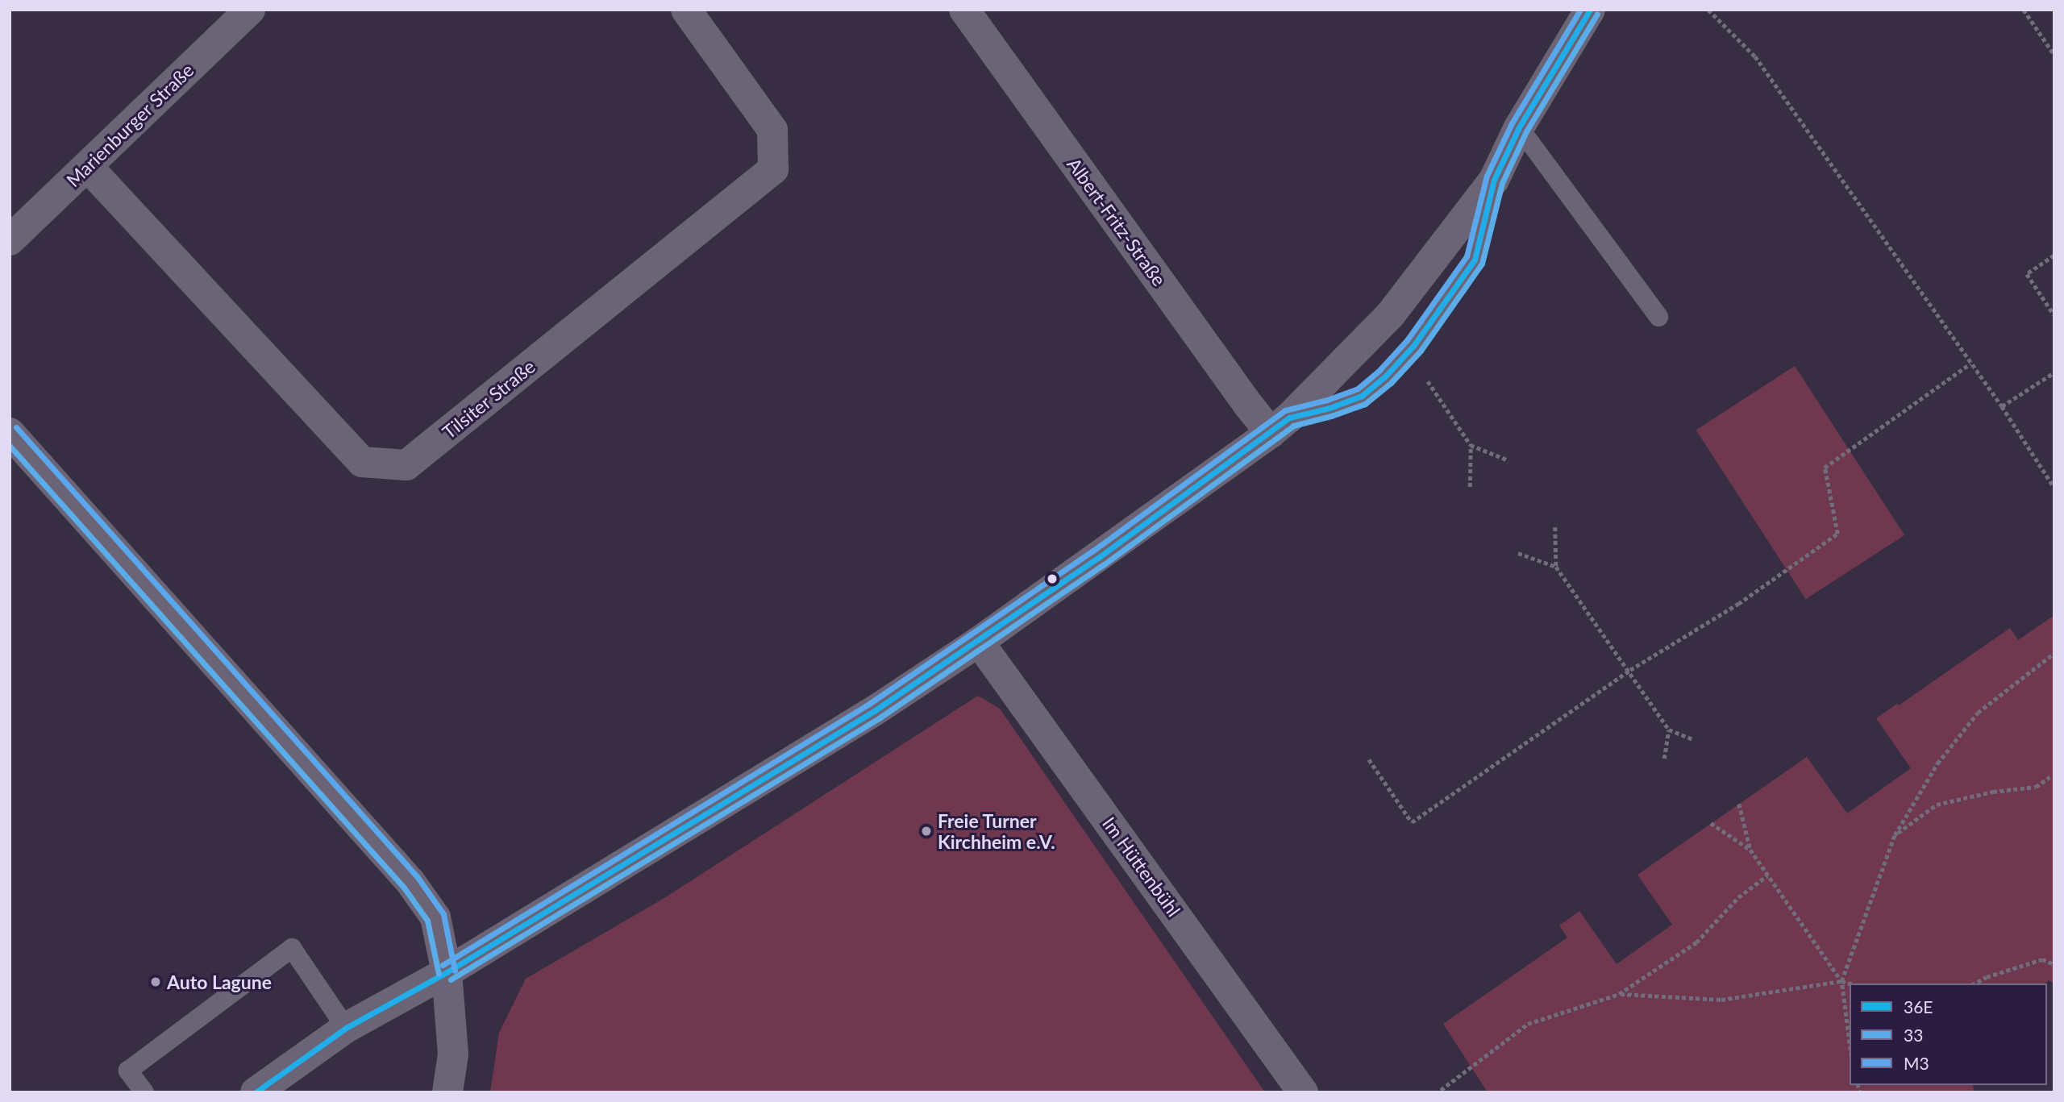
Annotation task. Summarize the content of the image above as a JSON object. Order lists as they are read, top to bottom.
{
  "streets": {
    "street": [
      "Marienburger Straße",
      "Albert-Fritz-Straße",
      "Tilsiter Straße",
      "Im Hüttenbühl"
    ]
  },
  "crossings": [
    ["Marienburger Straße", "Tilsiter Straße"]
  ],
  "places": ["Freie Turner Kirchheim e.V.", "Auto Lagune"],
  "lines": ["transit line 36E", "transit line M3", "transit line 33"],
  "legend": ["36E", "33", "M3"]
}
